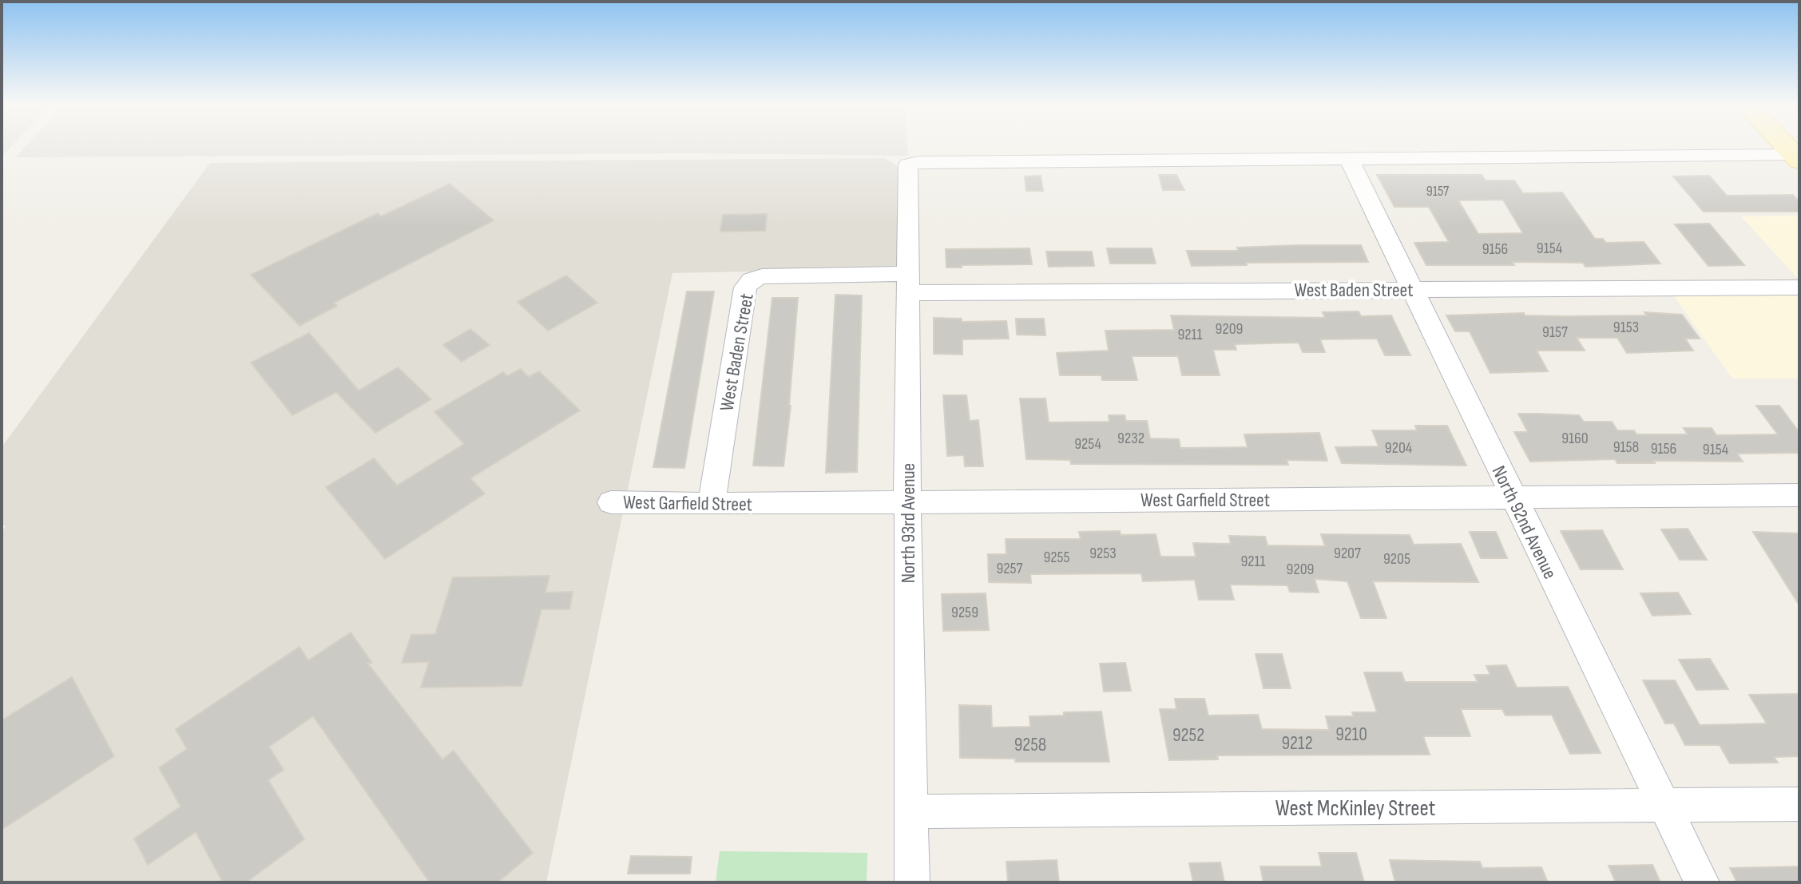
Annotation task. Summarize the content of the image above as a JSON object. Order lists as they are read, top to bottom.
{
  "streets": {
    "street": [
      "West Baden Street",
      "West Garfield Street",
      "North 92nd Avenue",
      "North 93rd Avenue",
      "West McKinley Street"
    ]
  },
  "crossings": [
    ["West Baden Street", "West Garfield Street"],
    ["West Baden Street", "North 92nd Avenue"],
    ["West Baden Street", "North 93rd Avenue"],
    ["West Garfield Street", "North 92nd Avenue"],
    ["West Garfield Street", "North 93rd Avenue"],
    ["North 92nd Avenue", "North 93rd Avenue"],
    ["North 92nd Avenue", "West McKinley Street"],
    ["North 93rd Avenue", "West McKinley Street"]
  ],
  "house_numbers": [
    "9157",
    "9154",
    "9156",
    "9153",
    "9209",
    "9157",
    "9211",
    "9232",
    "9160",
    "9254",
    "9158",
    "9204",
    "9156",
    "9154",
    "9253",
    "9207",
    "9255",
    "9205",
    "9211",
    "9257",
    "9209",
    "9259",
    "9210",
    "9252",
    "9212",
    "9258"
  ]
}
